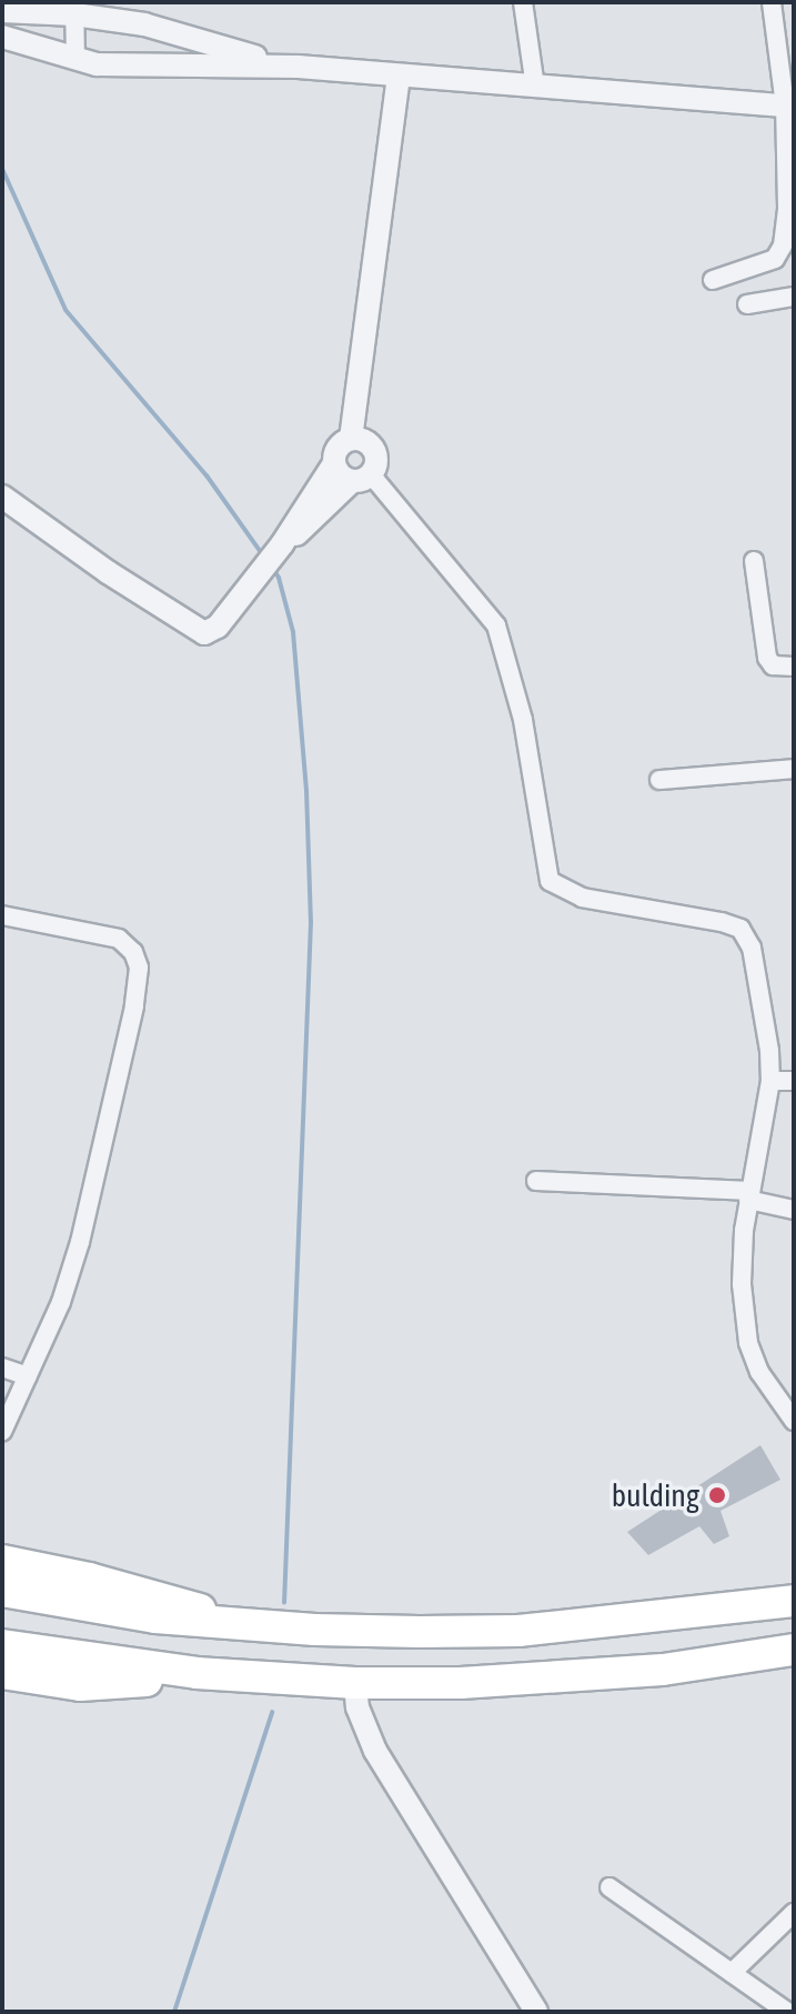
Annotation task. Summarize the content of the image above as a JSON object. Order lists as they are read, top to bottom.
{
  "places": ["bulding"]
}
